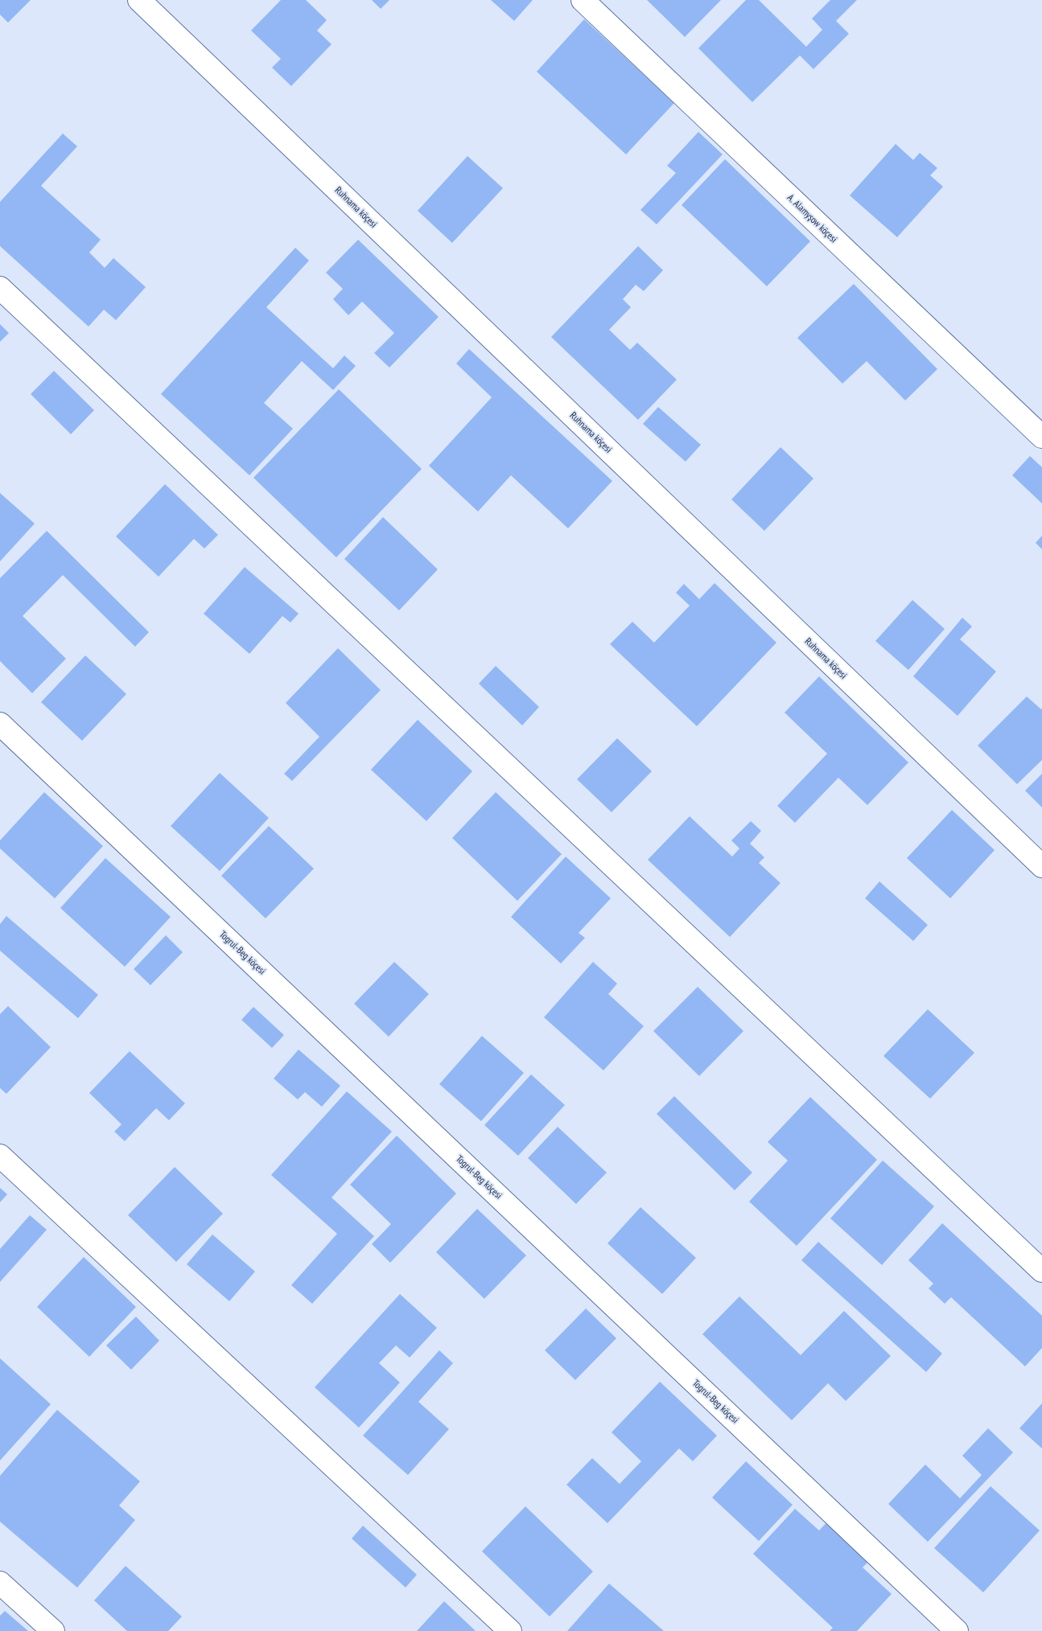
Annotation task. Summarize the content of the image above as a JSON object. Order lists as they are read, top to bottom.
{
  "streets": {
    "street": ["Ruhnama köçesi", "A. Alamyşow köçesi", "Togrul-Beg köçesi"]
  }
}
